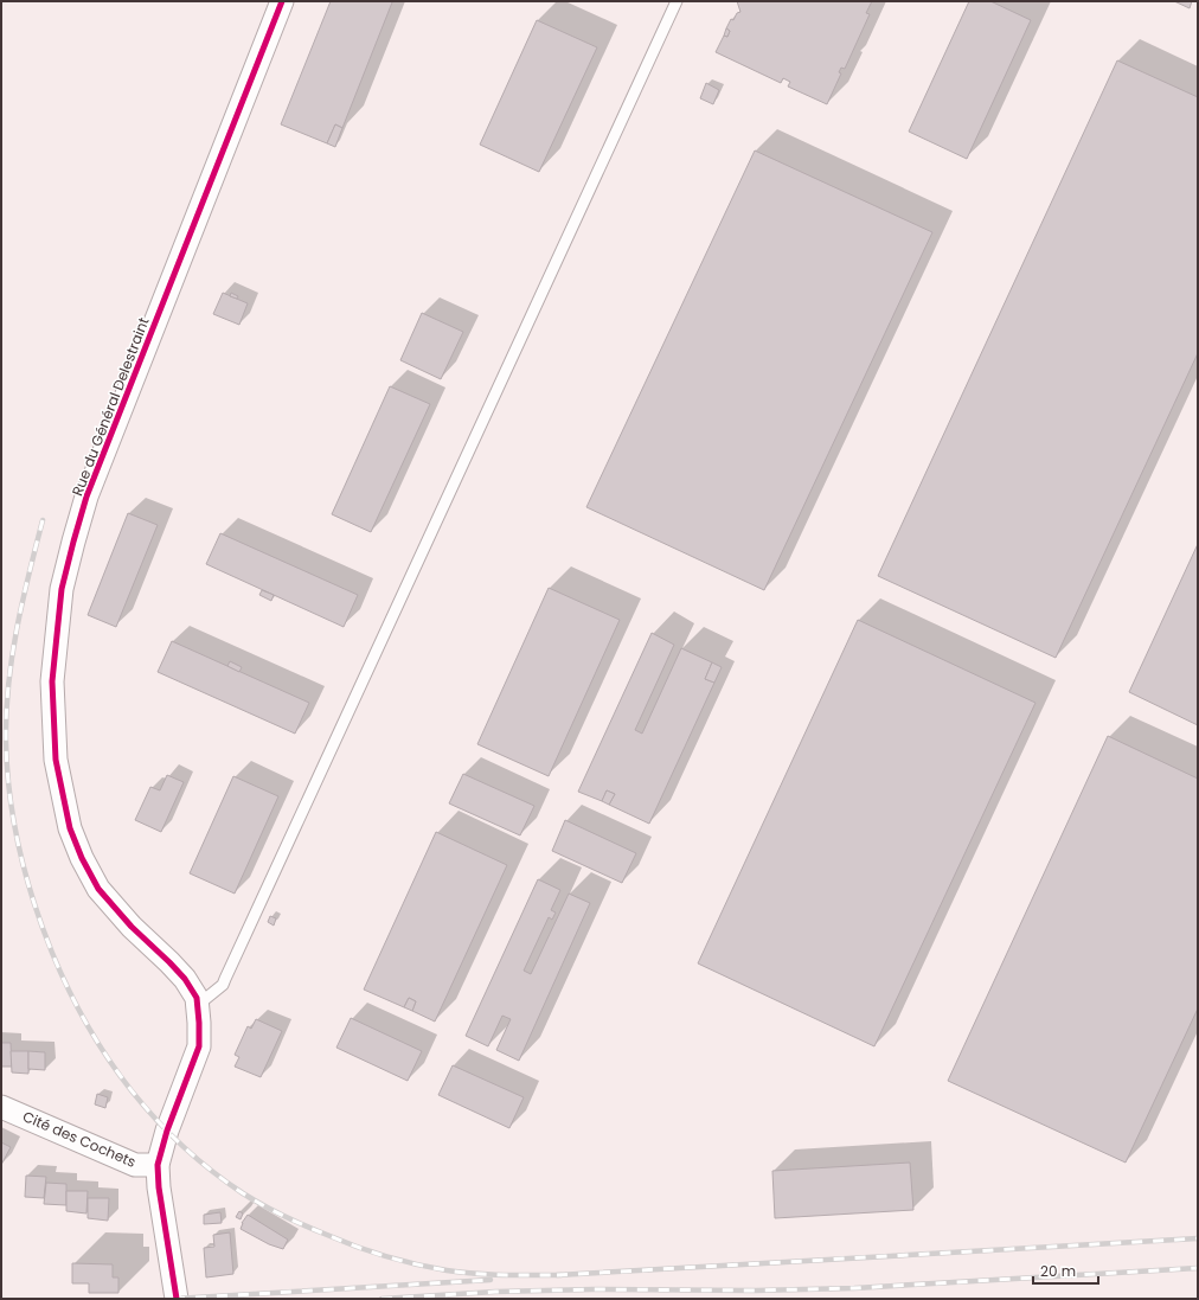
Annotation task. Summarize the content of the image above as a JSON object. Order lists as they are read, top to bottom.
{
  "streets": {
    "street": ["Rue du Général Delestraint", "Cité des Cochets"]
  },
  "crossings": [
    ["Rue du Général Delestraint", "Cité des Cochets"]
  ],
  "scale_bar": "20 m"
}
